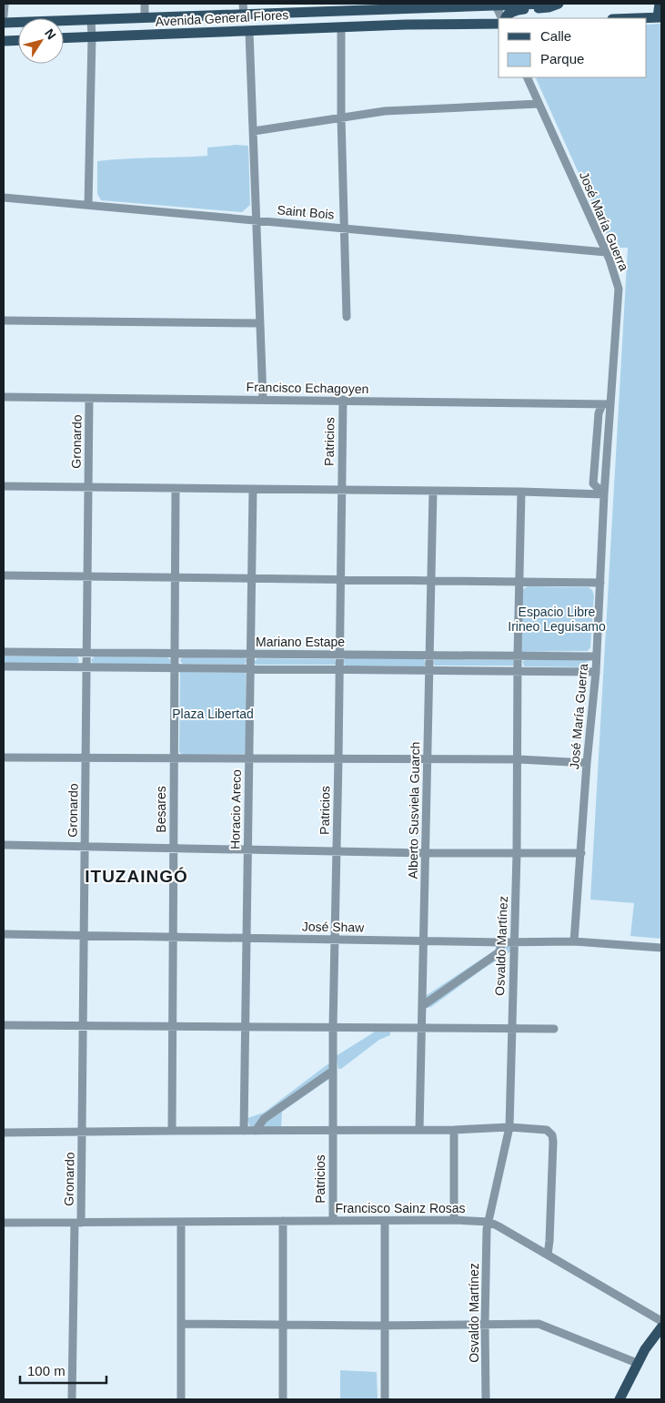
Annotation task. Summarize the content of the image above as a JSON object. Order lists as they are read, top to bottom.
{
  "streets": {
    "main road": ["Avenida General Flores"],
    "street": [
      "Saint Bois",
      "José María Guerra",
      "Francisco Echagoyen",
      "Gronardo",
      "Patricios",
      "Mariano Estape",
      "Besares",
      "Horacio Areco",
      "Alberto Susviela Guarch",
      "José Shaw",
      "Osvaldo Martínez",
      "Francisco Sainz Rosas"
    ]
  },
  "crossings": [
    ["Saint Bois", "José María Guerra"],
    ["José María Guerra", "Francisco Echagoyen"],
    ["José María Guerra", "Mariano Estape"],
    ["José María Guerra", "José Shaw"],
    ["Francisco Echagoyen", "Gronardo"],
    ["Francisco Echagoyen", "Patricios"],
    ["Gronardo", "Mariano Estape"],
    ["Gronardo", "José Shaw"],
    ["Gronardo", "Francisco Sainz Rosas"],
    ["Patricios", "Mariano Estape"],
    ["Patricios", "José Shaw"],
    ["Patricios", "Francisco Sainz Rosas"],
    ["Mariano Estape", "Besares"],
    ["Mariano Estape", "Horacio Areco"],
    ["Mariano Estape", "Alberto Susviela Guarch"],
    ["Mariano Estape", "Osvaldo Martínez"],
    ["Besares", "José Shaw"],
    ["Horacio Areco", "José Shaw"],
    ["Alberto Susviela Guarch", "José Shaw"],
    ["José Shaw", "Osvaldo Martínez"],
    ["Osvaldo Martínez", "Francisco Sainz Rosas"]
  ],
  "districts": ["ITUZAINGÓ"],
  "parks": ["Espacio Libre Irineo Leguisamo", "Plaza Libertad"],
  "legend": ["Calle", "Parque"],
  "scale_bar": "100 m",
  "north": "top right"
}
